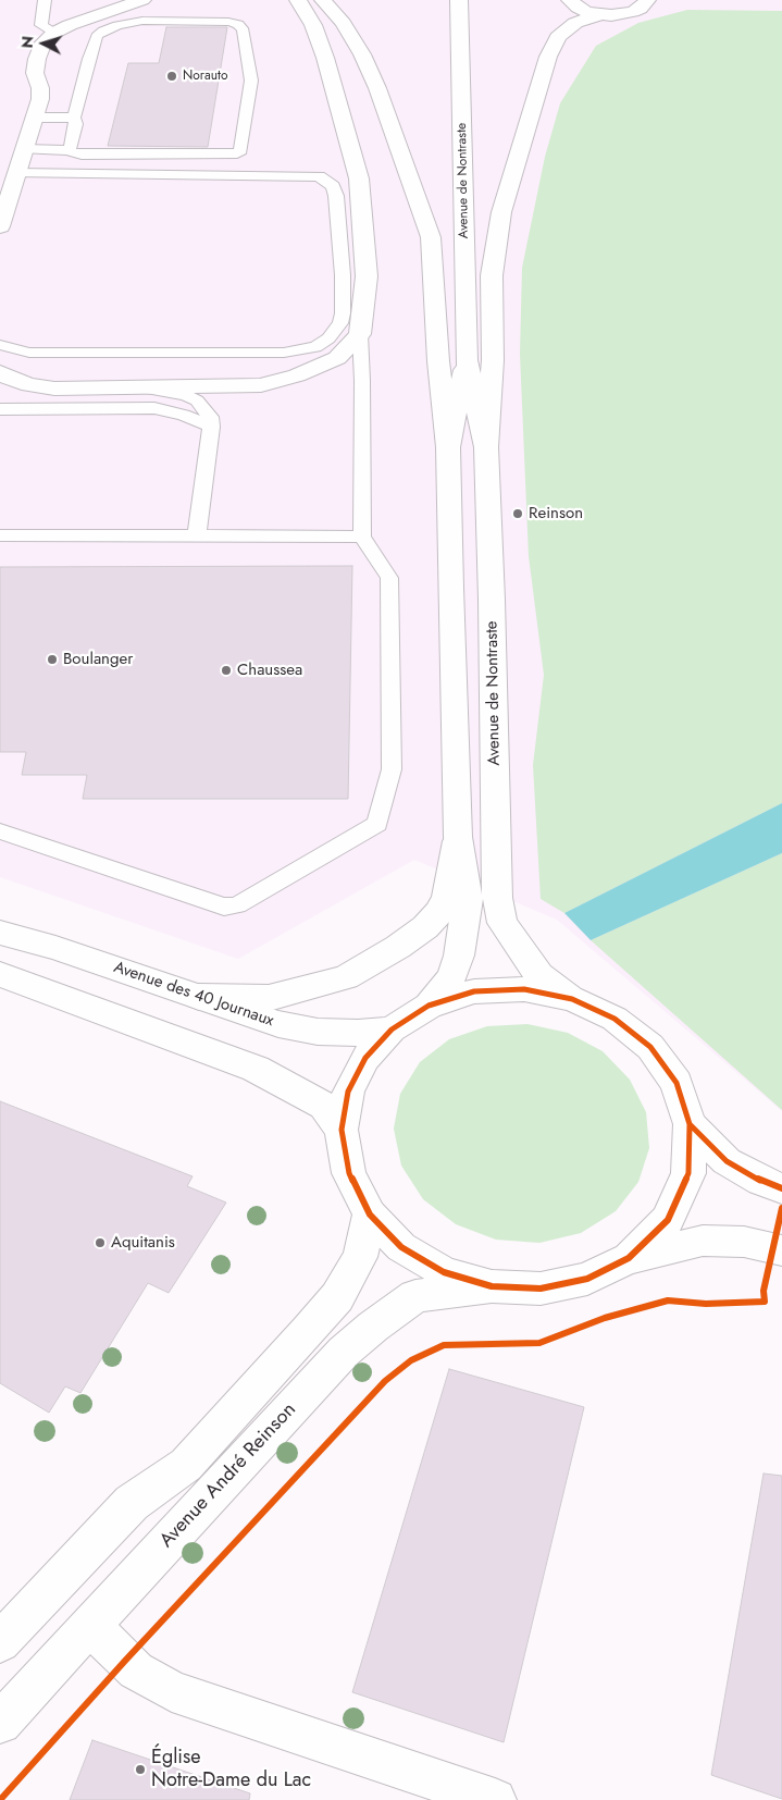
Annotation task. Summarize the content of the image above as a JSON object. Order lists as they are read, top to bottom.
{
  "streets": {
    "main road": ["Avenue de Nontraste", "Avenue des 40 Journaux", "Avenue André Reinson"]
  },
  "places": [
    "Norauto",
    "Reinson",
    "Boulanger",
    "Chaussea",
    "Aquitanis",
    "Église Notre-Dame du Lac"
  ],
  "north": "left"
}
